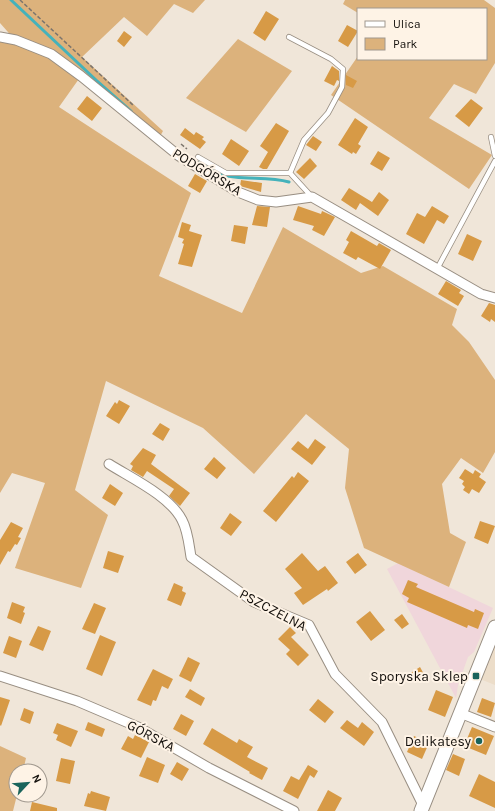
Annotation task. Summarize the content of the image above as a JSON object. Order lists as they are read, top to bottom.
{
  "streets": {
    "street": ["PODGÓRSKA", "PSZCZELNA", "GÓRSKA"]
  },
  "places": {
    "transit": ["Sporyska Sklep"],
    "other": ["Delikatesy"]
  },
  "legend": ["Ulica", "Park"],
  "north": "top right"
}
